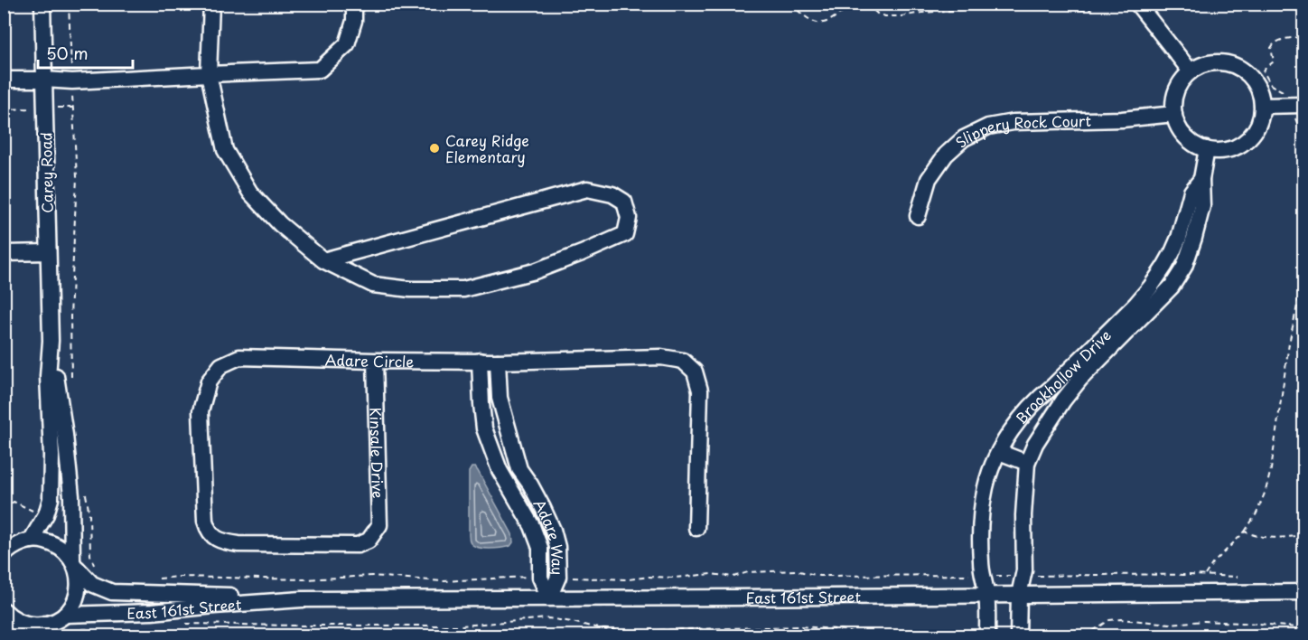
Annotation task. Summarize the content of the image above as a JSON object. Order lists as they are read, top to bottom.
{
  "streets": {
    "street": [
      "Slippery Rock Court",
      "Carey Road",
      "Adare Circle",
      "Brookhollow Drive",
      "Kinsale Drive",
      "Adare Way",
      "East 161st Street"
    ]
  },
  "crossings": [
    ["Slippery Rock Court", "Brookhollow Drive"],
    ["Carey Road", "East 161st Street"],
    ["Adare Circle", "Kinsale Drive"],
    ["Adare Circle", "Adare Way"],
    ["Brookhollow Drive", "East 161st Street"],
    ["Adare Way", "East 161st Street"]
  ],
  "places": ["Carey Ridge Elementary"],
  "scale_bar": "50 m"
}
